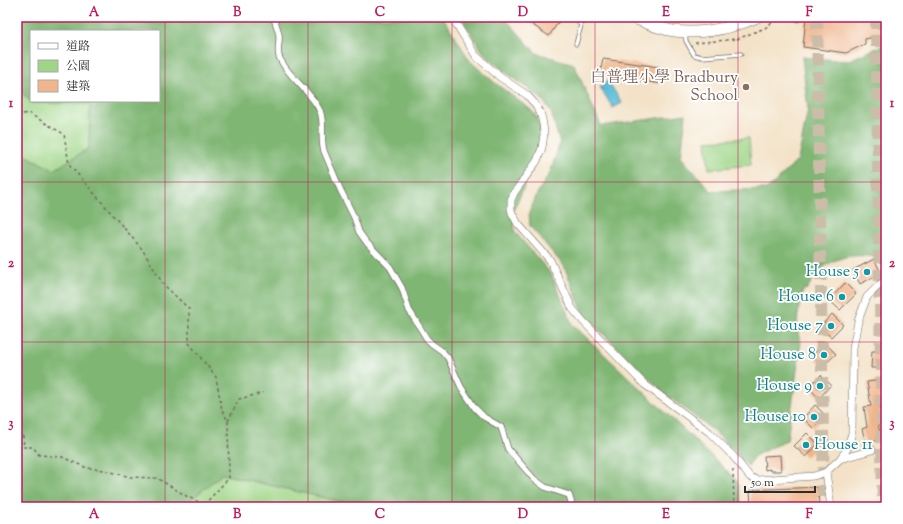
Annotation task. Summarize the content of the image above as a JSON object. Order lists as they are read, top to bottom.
{
  "places": [
    "白普理小學 Bradbury School",
    "House 5",
    "House 6",
    "House 7",
    "House 8",
    "House 9",
    "House 10",
    "House 11"
  ],
  "legend": ["道路", "公園", "建築"],
  "scale_bar": "50 m",
  "grid": {
    "columns": [
      "A",
      "B",
      "C",
      "D",
      "E",
      "F"
    ],
    "rows": ["1", "2", "3"]
  }
}
